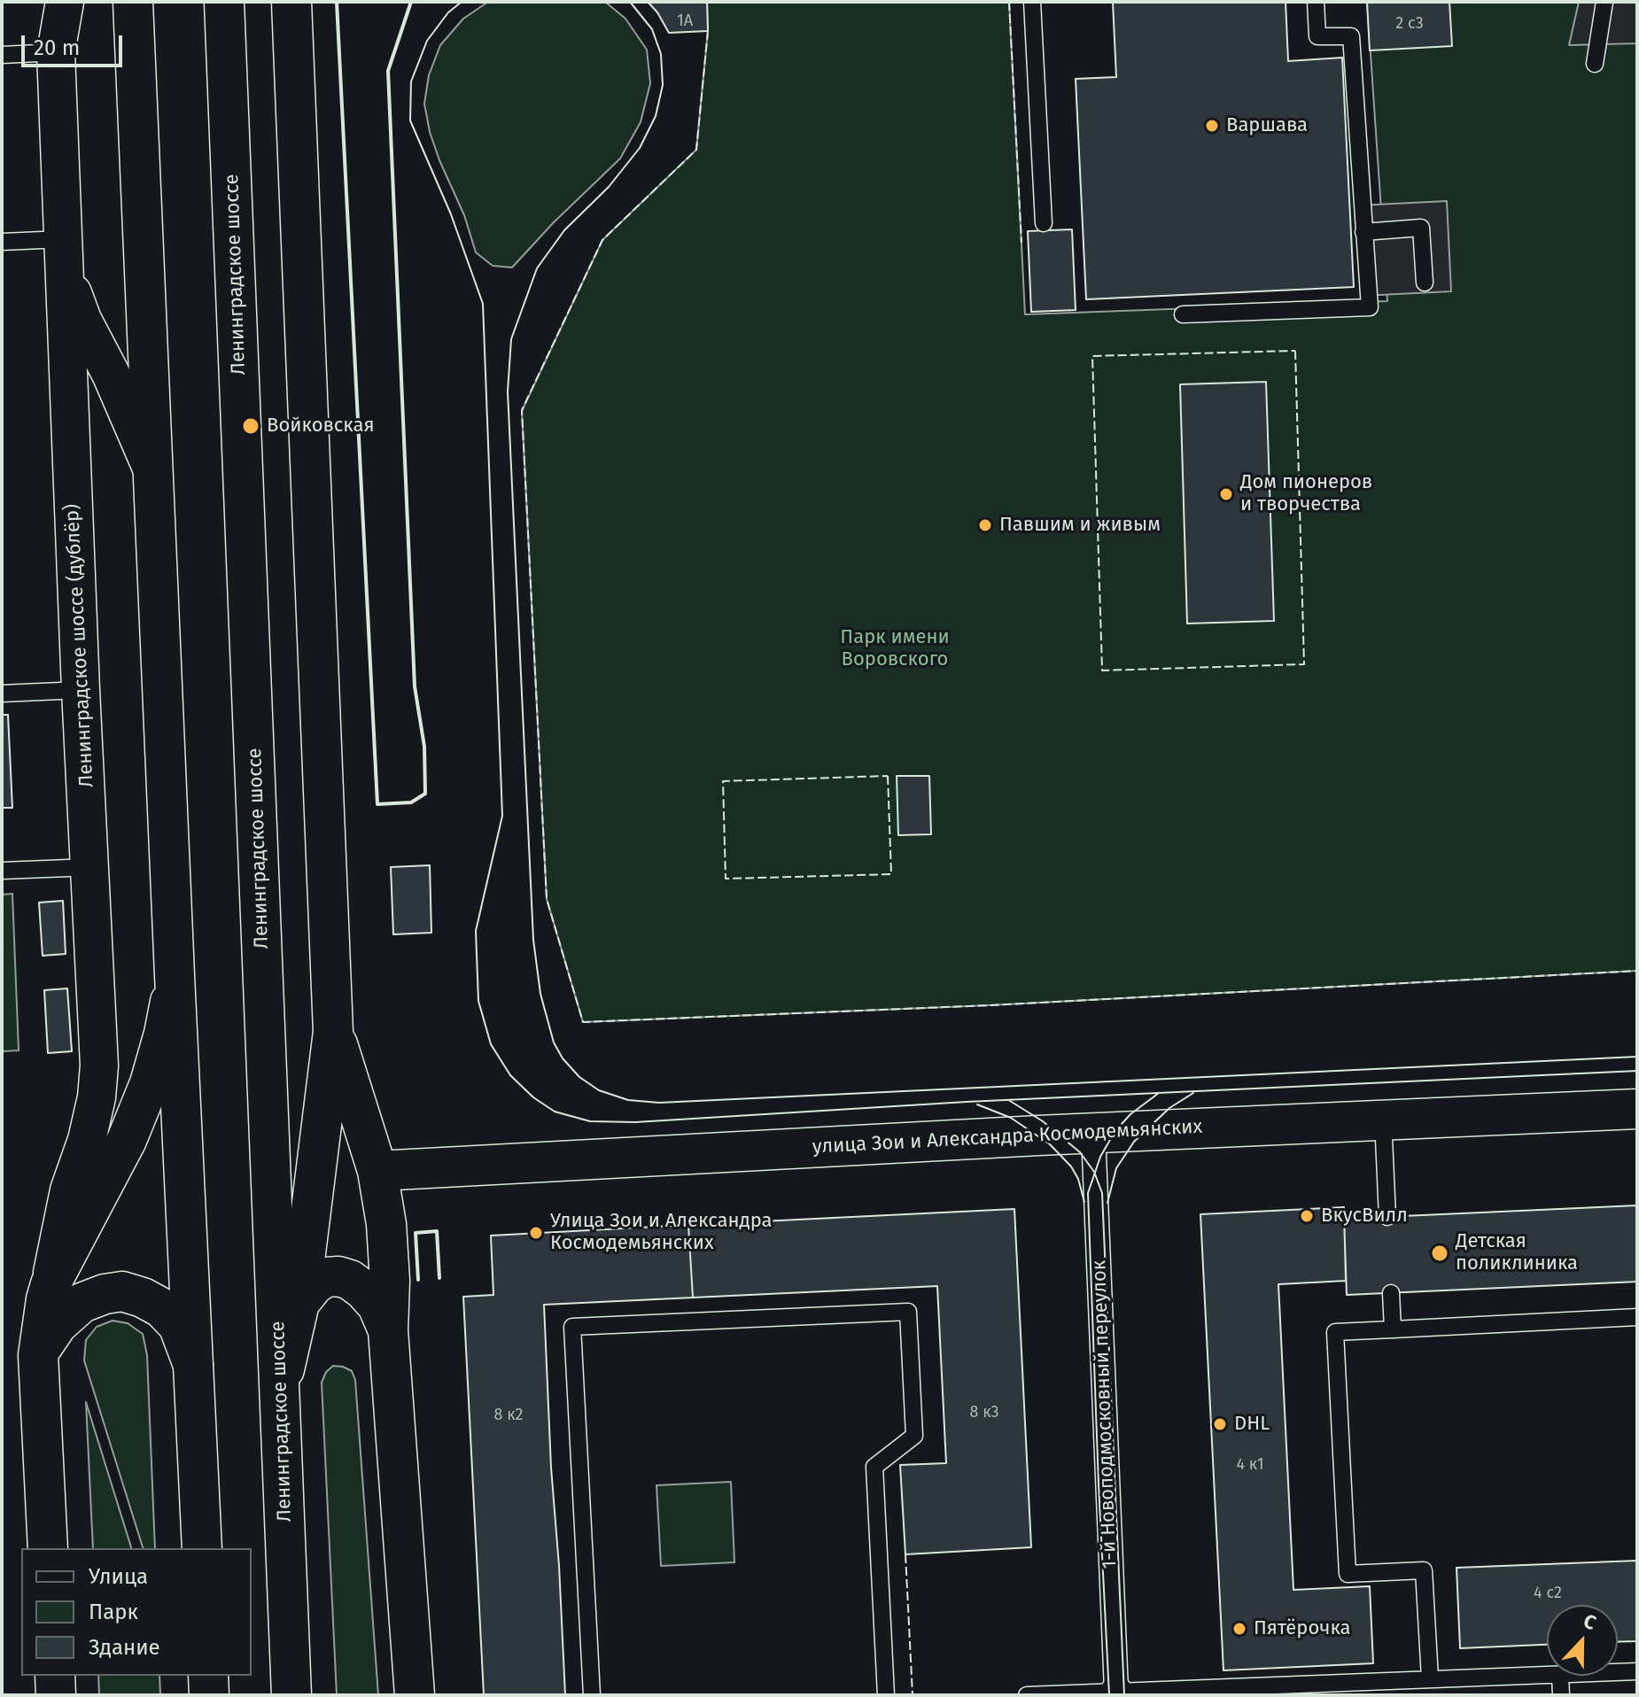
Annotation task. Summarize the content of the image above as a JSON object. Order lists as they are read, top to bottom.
{
  "streets": {
    "main road": ["Ленинградское шоссе", "улица Зои и Александра Космодемьянских"],
    "street": ["Ленинградское шоссе (дублёр)", "1-й Новоподмосковный переулок"]
  },
  "crossings": [
    ["улица Зои и Александра Космодемьянских", "1-й Новоподмосковный переулок"]
  ],
  "parks": ["Парк имени Воровского"],
  "places": [
    "Варшава",
    "Войковская",
    "Дом пионеров и творчества",
    "Павшим и живым",
    "ВкусВилл",
    "Улица Зои и Александра Космодемьянских",
    "Детская поликлиника",
    "DHL",
    "Пятёрочка"
  ],
  "house_numbers": [
    "1А",
    "2 с3",
    "8 к3",
    "8 к2",
    "4 к1",
    "4 с2"
  ],
  "legend": ["Улица", "Парк", "Здание"],
  "scale_bar": "20 m",
  "north": "top"
}
